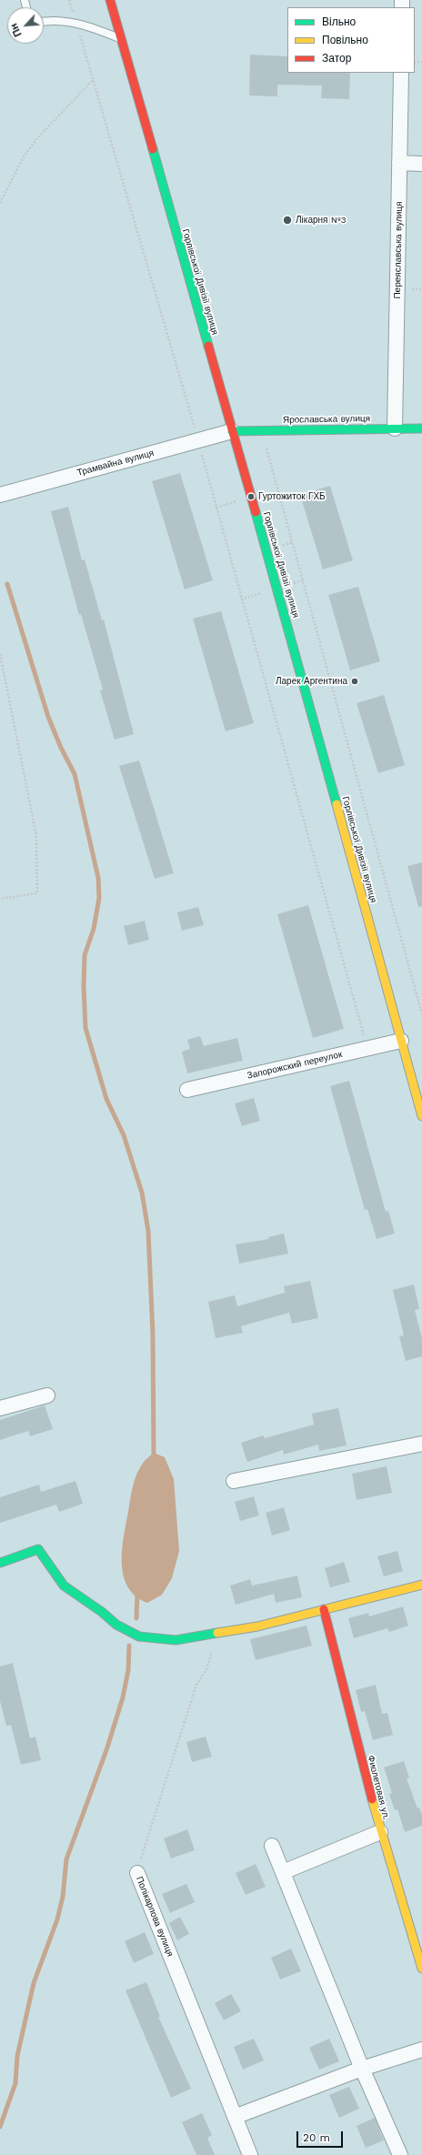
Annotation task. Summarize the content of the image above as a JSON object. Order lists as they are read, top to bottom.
{
  "streets": {
    "main road": ["Горлівської Дивізії вулиця", "Ярославська вулиця", "Фиолетовая ул."],
    "street": [
      "Переяславська вулиця",
      "Трамвайна вулиця",
      "Запорожский переулок",
      "Полікарпова вулиця"
    ]
  },
  "crossings": [
    ["Переяславська вулиця", "Ярославська вулиця"],
    ["Горлівської Дивізії вулиця", "Ярославська вулиця"],
    ["Горлівської Дивізії вулиця", "Трамвайна вулиця"],
    ["Горлівської Дивізії вулиця", "Запорожский переулок"],
    ["Ярославська вулиця", "Трамвайна вулиця"]
  ],
  "places": ["Лікарня №3", "Гуртожиток ГХБ", "Ларек Аргентина"],
  "legend": ["Вільно", "Повільно", "Затор"],
  "scale_bar": "20 m",
  "north": "bottom left"
}
